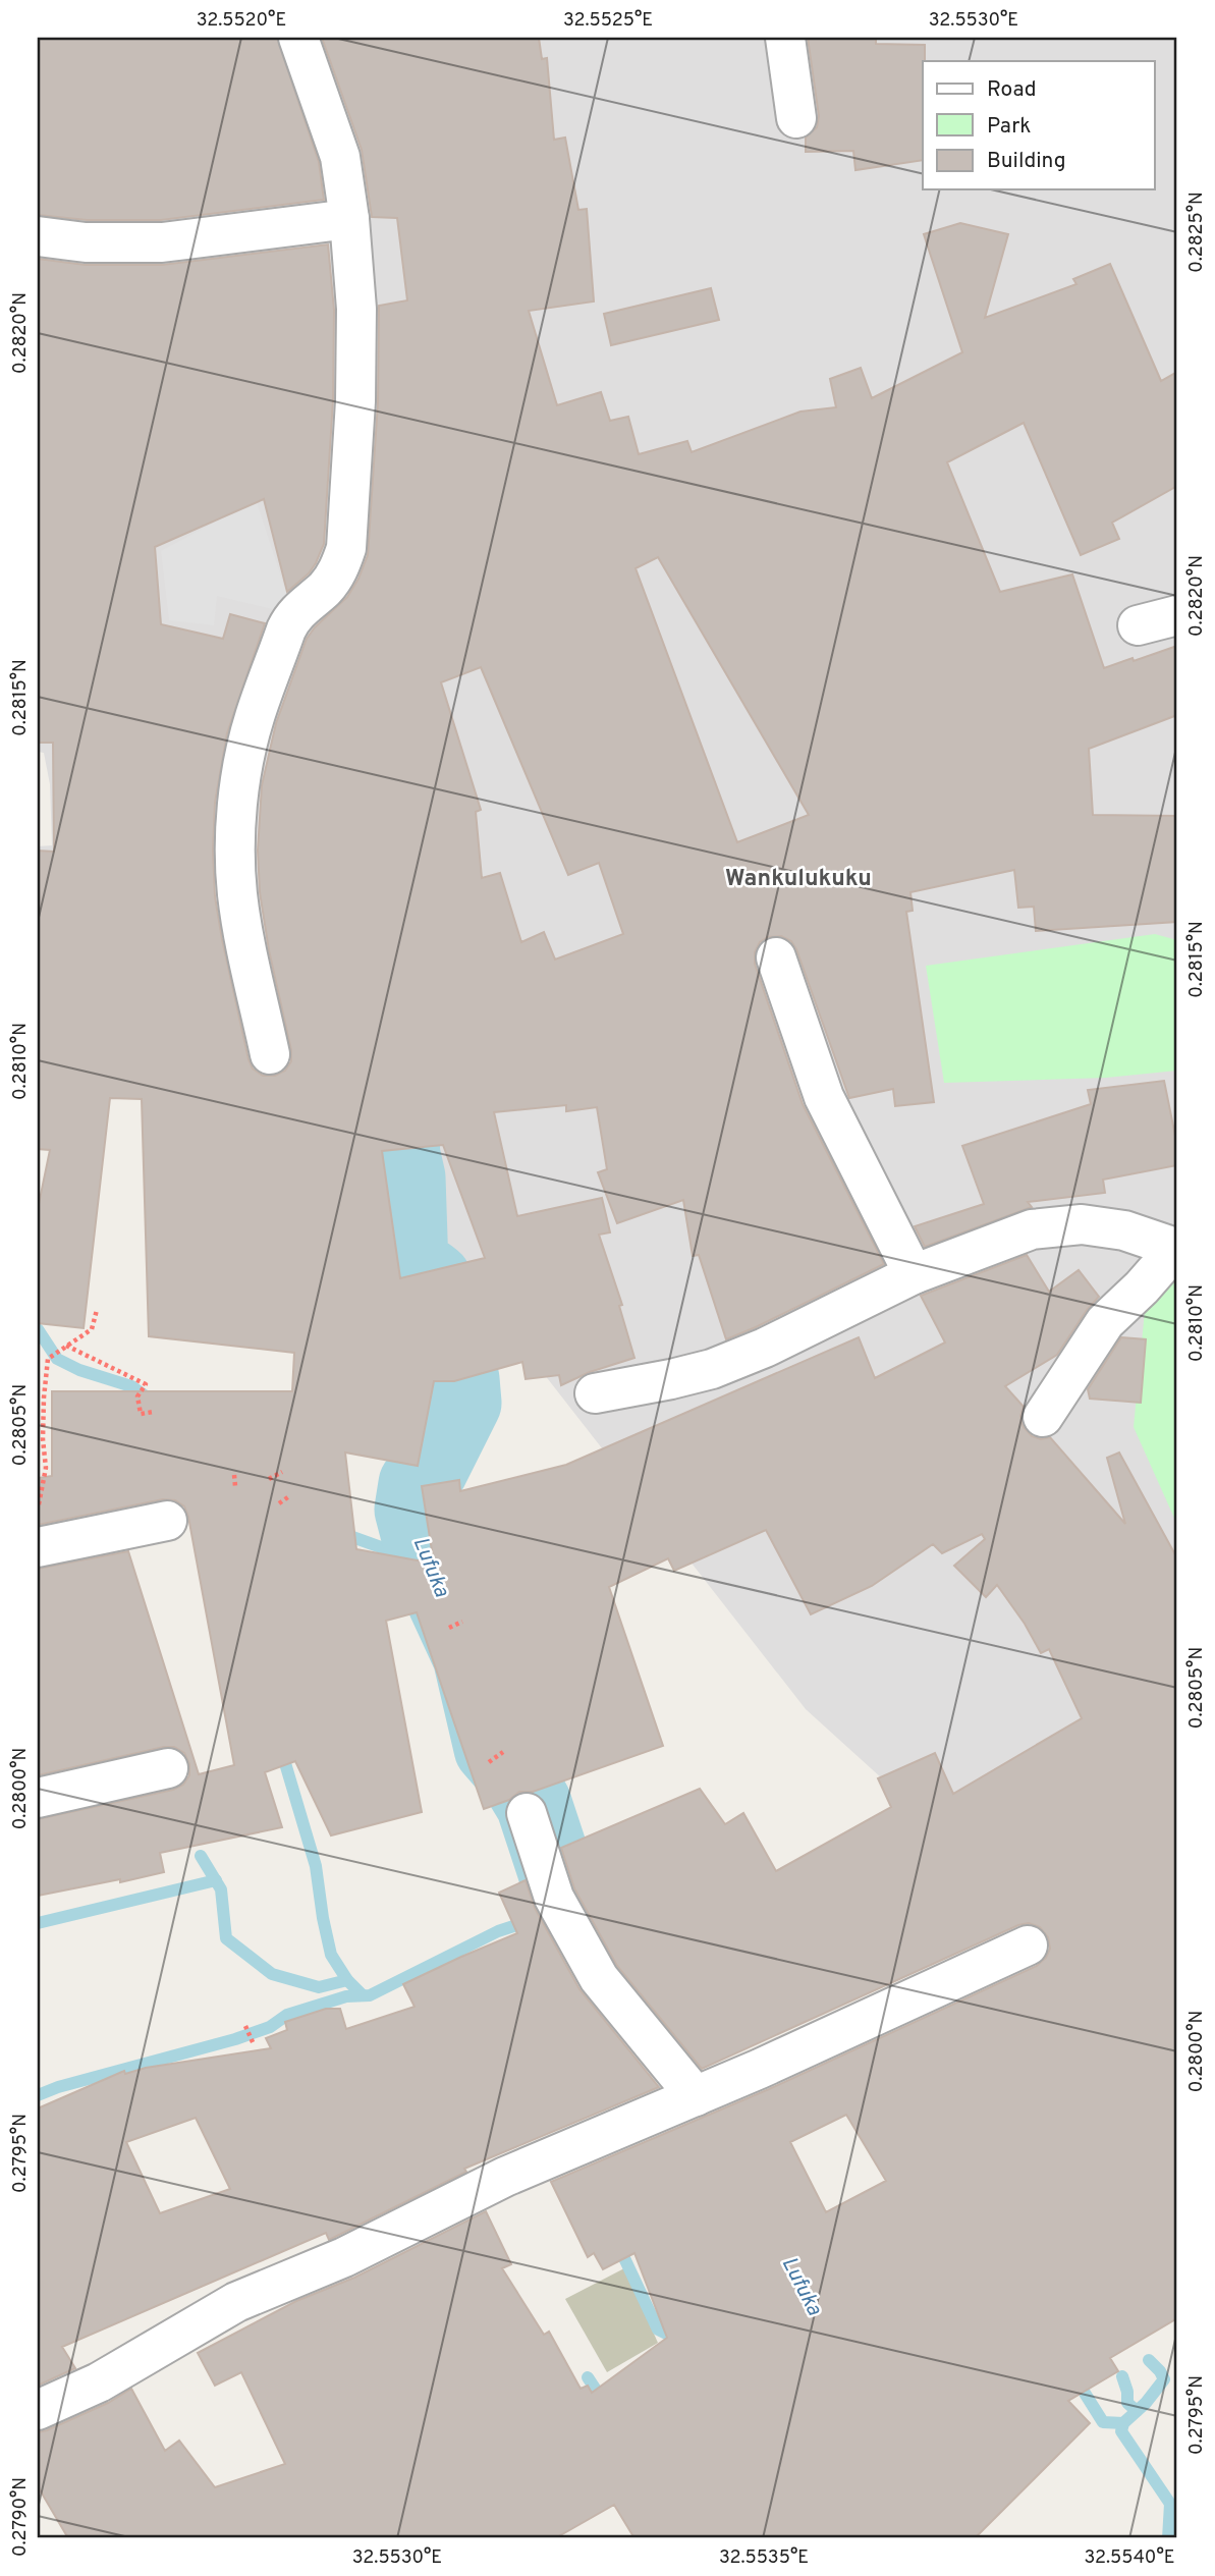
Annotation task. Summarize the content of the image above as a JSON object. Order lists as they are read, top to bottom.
{
  "districts": ["Wankulukuku"],
  "water": ["Lufuka"],
  "legend": ["Road", "Park", "Building"],
  "coordinates": [
    "32.5520°E",
    "32.5525°E",
    "32.5530°E",
    "0.2825°N",
    "0.2820°N",
    "0.2815°N",
    "0.2810°N",
    "0.2805°N",
    "0.2800°N",
    "0.2795°N",
    "0.2790°N",
    "32.5535°E",
    "32.5540°E"
  ]
}
